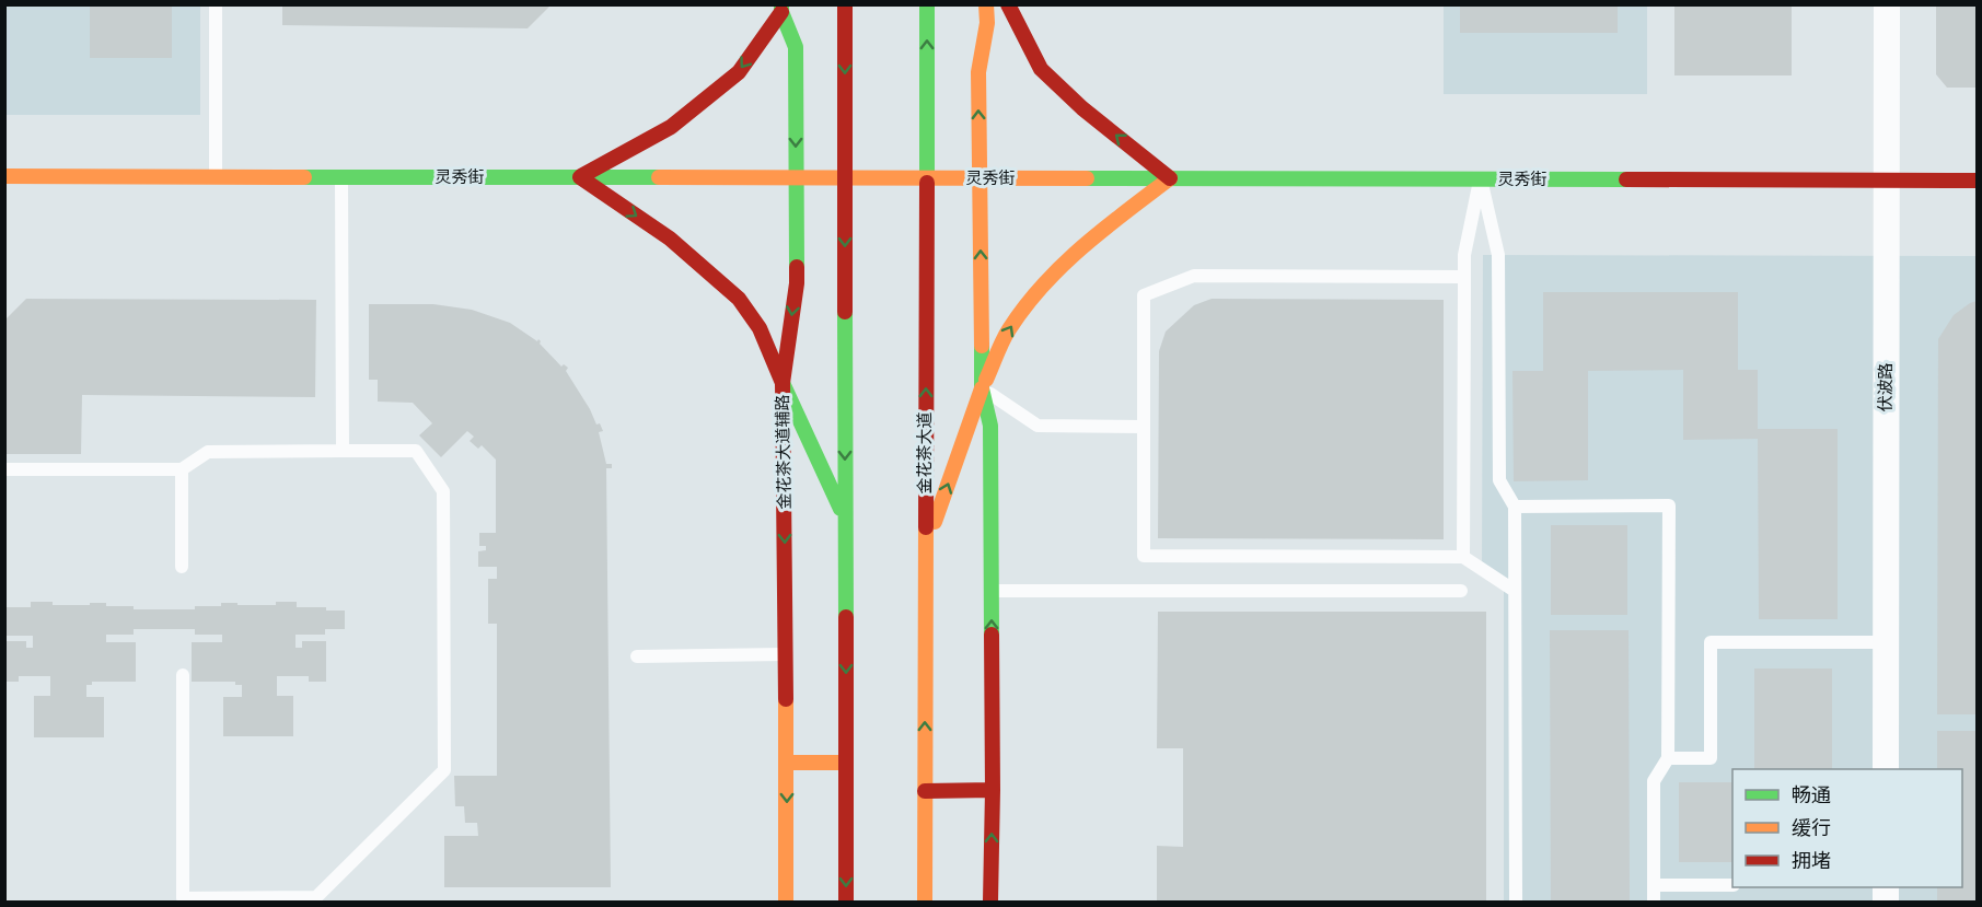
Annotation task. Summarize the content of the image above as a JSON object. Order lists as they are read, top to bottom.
{
  "streets": {
    "main road": ["灵秀街", "金花茶大道辅路", "金花茶大道"],
    "street": ["伏波路"]
  },
  "crossings": [
    ["灵秀街", "伏波路"],
    ["灵秀街", "金花茶大道辅路"],
    ["灵秀街", "金花茶大道"]
  ],
  "legend": ["畅通", "缓行", "拥堵"]
}
